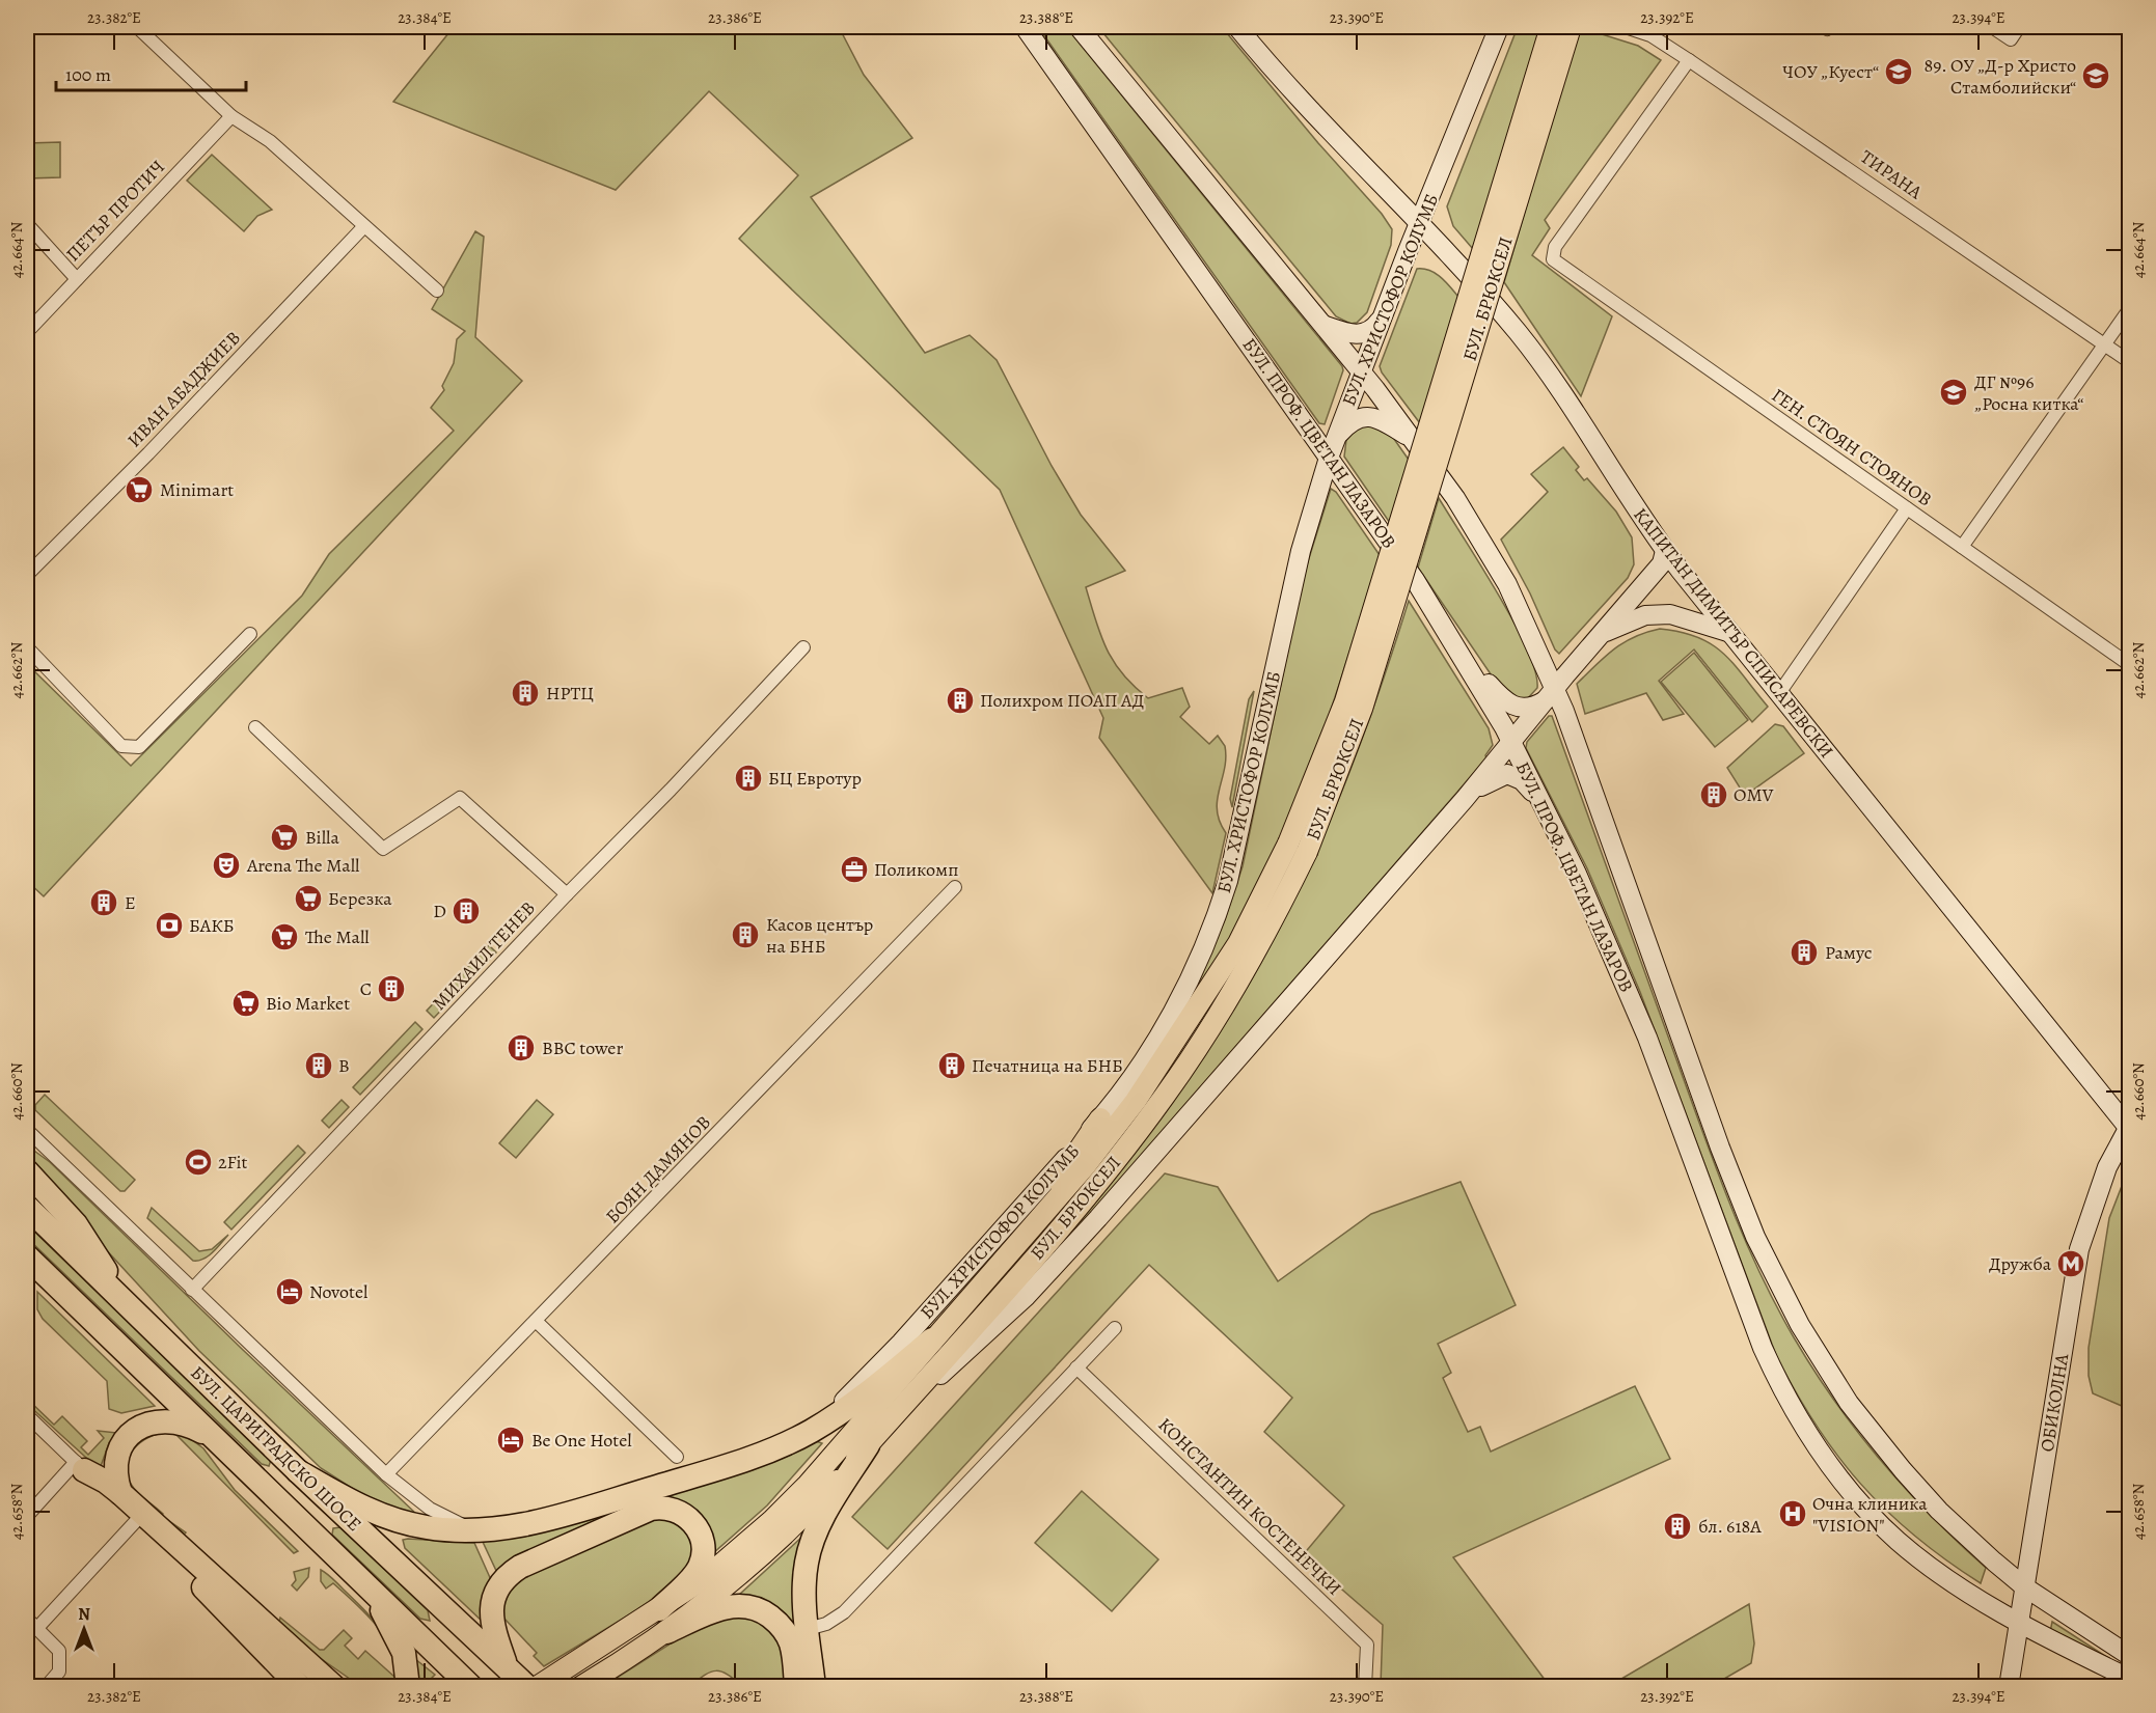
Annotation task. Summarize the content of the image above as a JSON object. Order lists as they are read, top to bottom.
{
  "streets": {
    "highway": ["БУЛ. ЦАРИГРАДСКО ШОСЕ"],
    "main road": [
      "БУЛ. БРЮКСЕЛ",
      "БУЛ. ХРИСТОФОР КОЛУМБ",
      "БУЛ. ПРОФ. ЦВЕТАН ЛАЗАРОВ",
      "КАПИТАН ДИМИТЪР СПИСАРЕВСКИ",
      "ОБИКОЛНА"
    ],
    "street": [
      "ТИРАНА",
      "ПЕТЪР ПРОТИЧ",
      "ИВАН АБАДЖИЕВ",
      "ГЕН. СТОЯН СТОЯНОВ",
      "МИХАИЛ ТЕНЕВ",
      "БОЯН ДАМЯНОВ",
      "КОНСТАНТИН КОСТЕНЕЧКИ"
    ]
  },
  "crossings": [
    ["ТИРАНА", "ГЕН. СТОЯН СТОЯНОВ"],
    ["БУЛ. БРЮКСЕЛ", "БУЛ. ХРИСТОФОР КОЛУМБ"],
    ["БУЛ. ХРИСТОФОР КОЛУМБ", "БУЛ. ПРОФ. ЦВЕТАН ЛАЗАРОВ"],
    ["БУЛ. ХРИСТОФОР КОЛУМБ", "КАПИТАН ДИМИТЪР СПИСАРЕВСКИ"],
    ["БУЛ. ПРОФ. ЦВЕТАН ЛАЗАРОВ", "ОБИКОЛНА"],
    ["КАПИТАН ДИМИТЪР СПИСАРЕВСКИ", "ОБИКОЛНА"]
  ],
  "places": {
    "school or university": ["ЧОУ „Куест“", "89. ОУ „Д-р Христо Стамболийски“", "ДГ №96 „Росна китка“"],
    "supermarket": [
      "Minimart",
      "Billa",
      "Березка",
      "The Mall",
      "Bio Market"
    ],
    "building": [
      "НРТЦ",
      "Полихром ПОАП АД",
      "БЦ Евротур",
      "OMV",
      "E",
      "D",
      "Касов център на БНБ",
      "Рамус",
      "C",
      "BBC tower",
      "B",
      "Печатница на БНБ",
      "бл. 618А"
    ],
    "theatre": ["Arena The Mall"],
    "office": ["Поликомп"],
    "bank": ["БАКБ"],
    "sports": ["2Fit"],
    "metro station": ["Дружба"],
    "hotel": ["Novotel", "Be One Hotel"],
    "hospital": ["Очна клиника \"VISION\""]
  },
  "scale_bar": "100 m",
  "north": "top",
  "coordinates": [
    "23.382°E",
    "23.384°E",
    "23.386°E",
    "23.388°E",
    "23.390°E",
    "23.392°E",
    "23.394°E",
    "42.664°N",
    "42.662°N",
    "42.660°N",
    "42.658°N"
  ]
}
